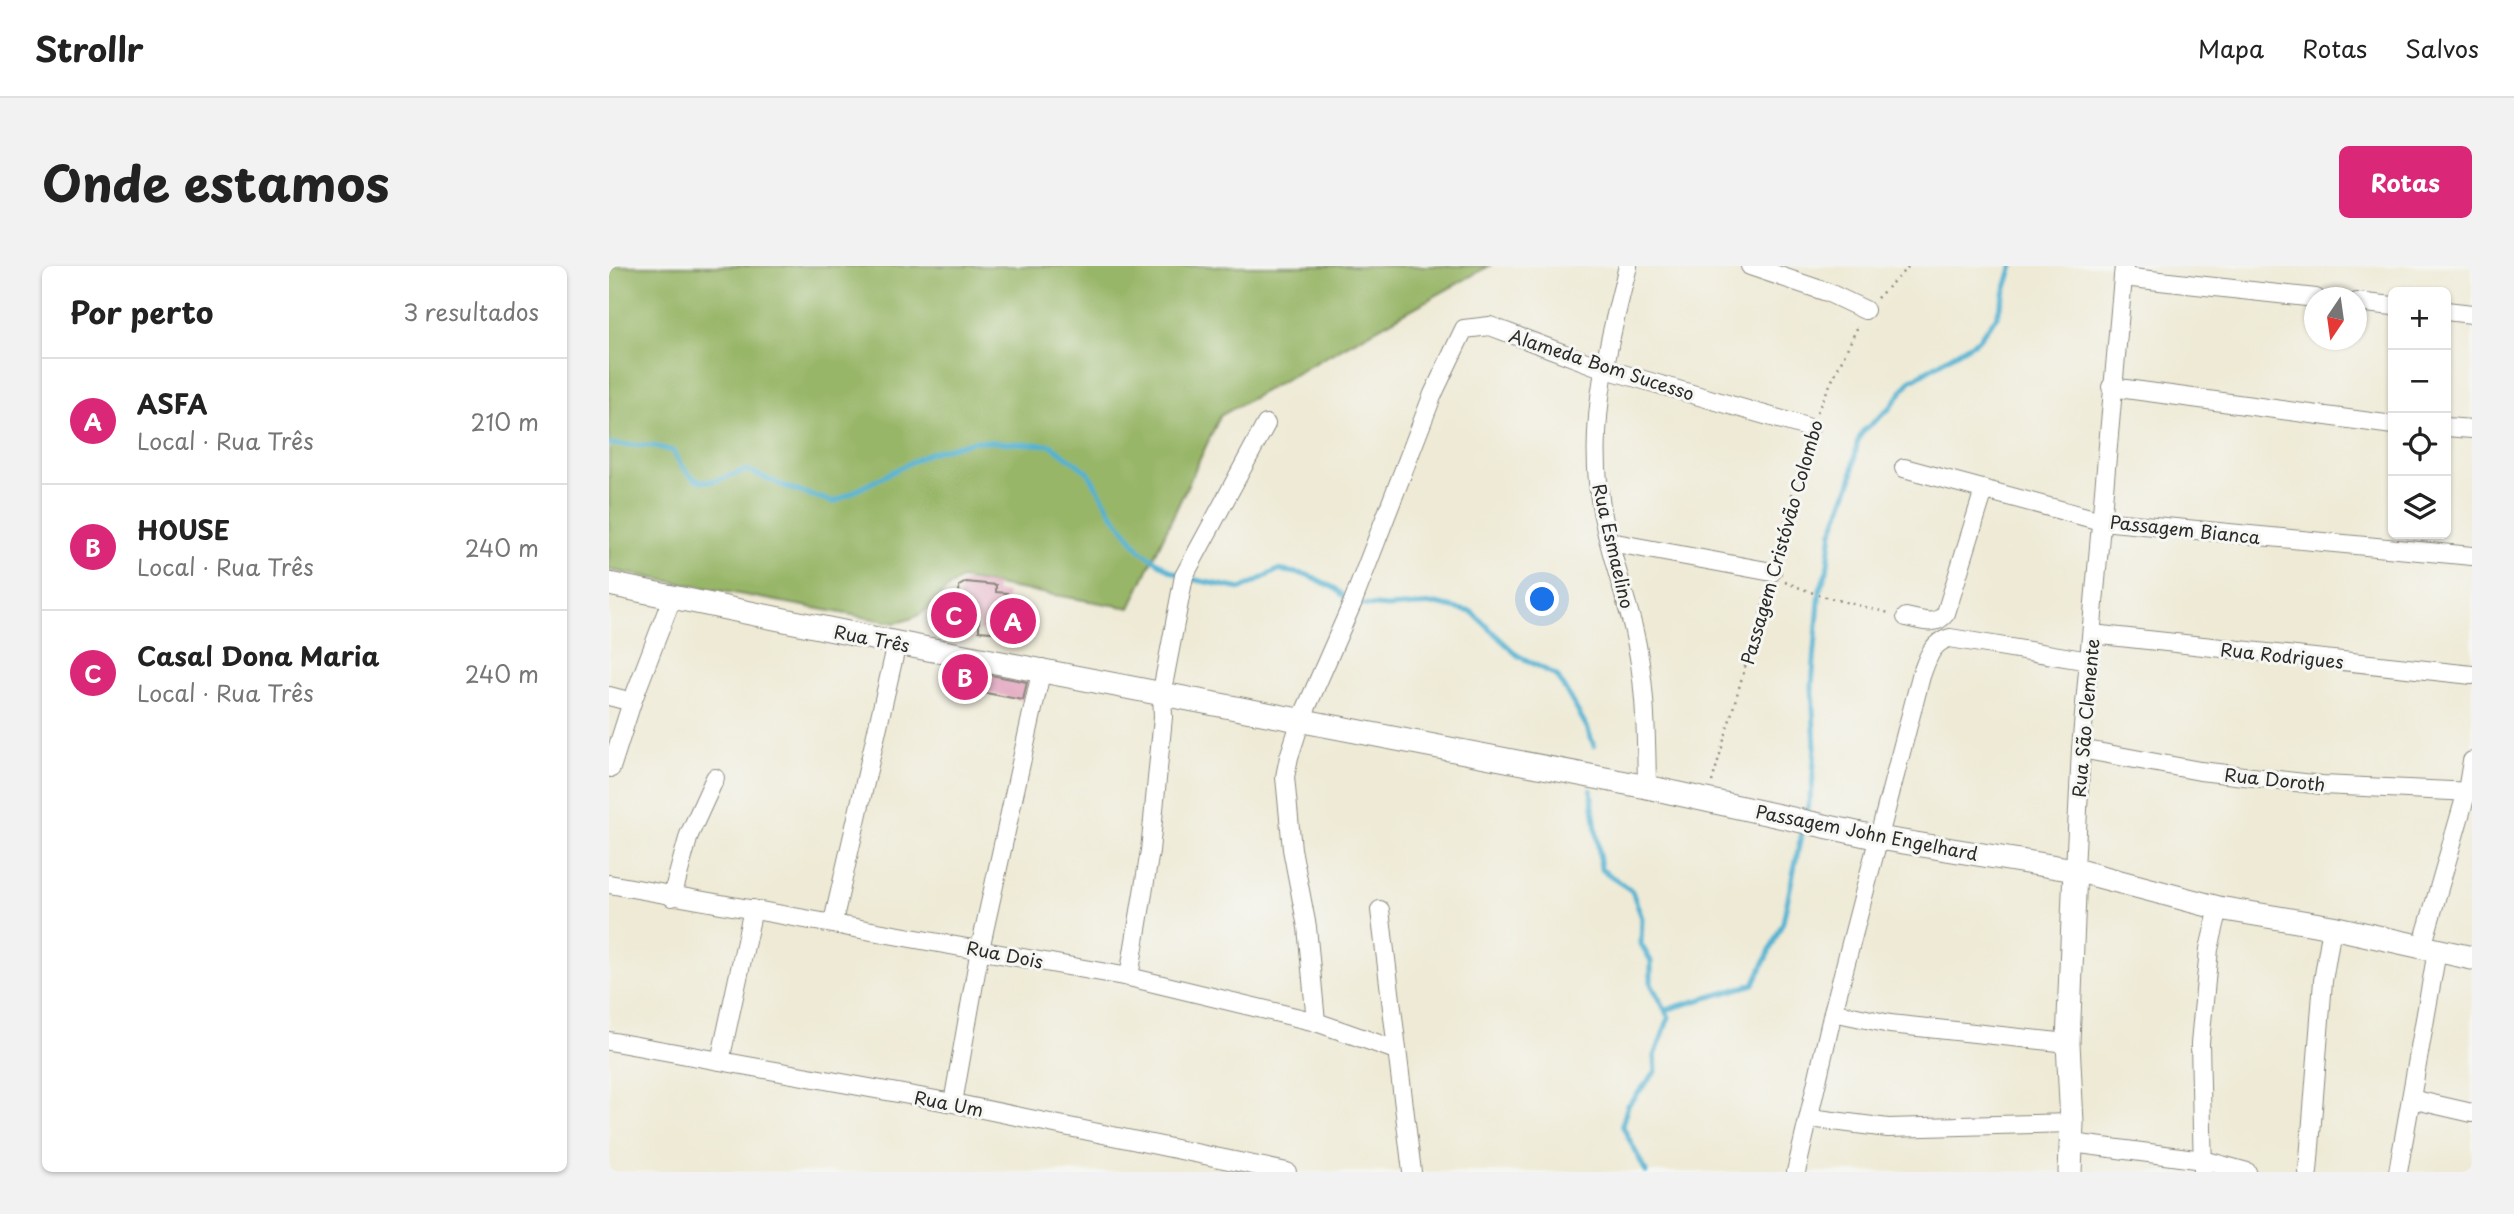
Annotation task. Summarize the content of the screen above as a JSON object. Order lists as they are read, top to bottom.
{
  "streets": {
    "main road": ["Rua Três", "Rua São Clemente", "Passagem John Engelhard"],
    "street": [
      "Alameda Bom Sucesso",
      "Passagem Bianca",
      "Rua Esmaelino",
      "Rua Rodrigues",
      "Rua Doroth",
      "Rua Dois",
      "Rua Um"
    ],
    "path": ["Passagem Cristóvão Colombo"]
  },
  "crossings": [
    ["Alameda Bom Sucesso", "Passagem Cristóvão Colombo"],
    ["Alameda Bom Sucesso", "Rua Esmaelino"],
    ["Alameda Bom Sucesso", "Rua Três"],
    ["Alameda Bom Sucesso", "Passagem John Engelhard"],
    ["Passagem Bianca", "Rua São Clemente"],
    ["Passagem Cristóvão Colombo", "Passagem John Engelhard"],
    ["Rua Esmaelino", "Passagem John Engelhard"],
    ["Rua Três", "Passagem John Engelhard"],
    ["Rua Rodrigues", "Rua São Clemente"],
    ["Rua São Clemente", "Rua Doroth"],
    ["Rua São Clemente", "Passagem John Engelhard"]
  ],
  "north": "bottom",
  "page": {
    "header": "Strollr",
    "nav": ["Mapa", "Rotas", "Salvos"],
    "title": "Onde estamos",
    "buttons": "Rotas",
    "heading": ["Por perto", "3 resultados"],
    "map_buttons": ["+", "−"],
    "list": [
      {
        "mark": "A",
        "name": "ASFA",
        "note": "Local · Rua Três",
        "value": "210 m"
      },
      {
        "mark": "B",
        "name": "HOUSE",
        "note": "Local · Rua Três",
        "value": "240 m"
      },
      {
        "mark": "C",
        "name": "Casal Dona Maria",
        "note": "Local · Rua Três",
        "value": "240 m"
      }
    ],
    "pins": ["C", "A", "B"]
  }
}
